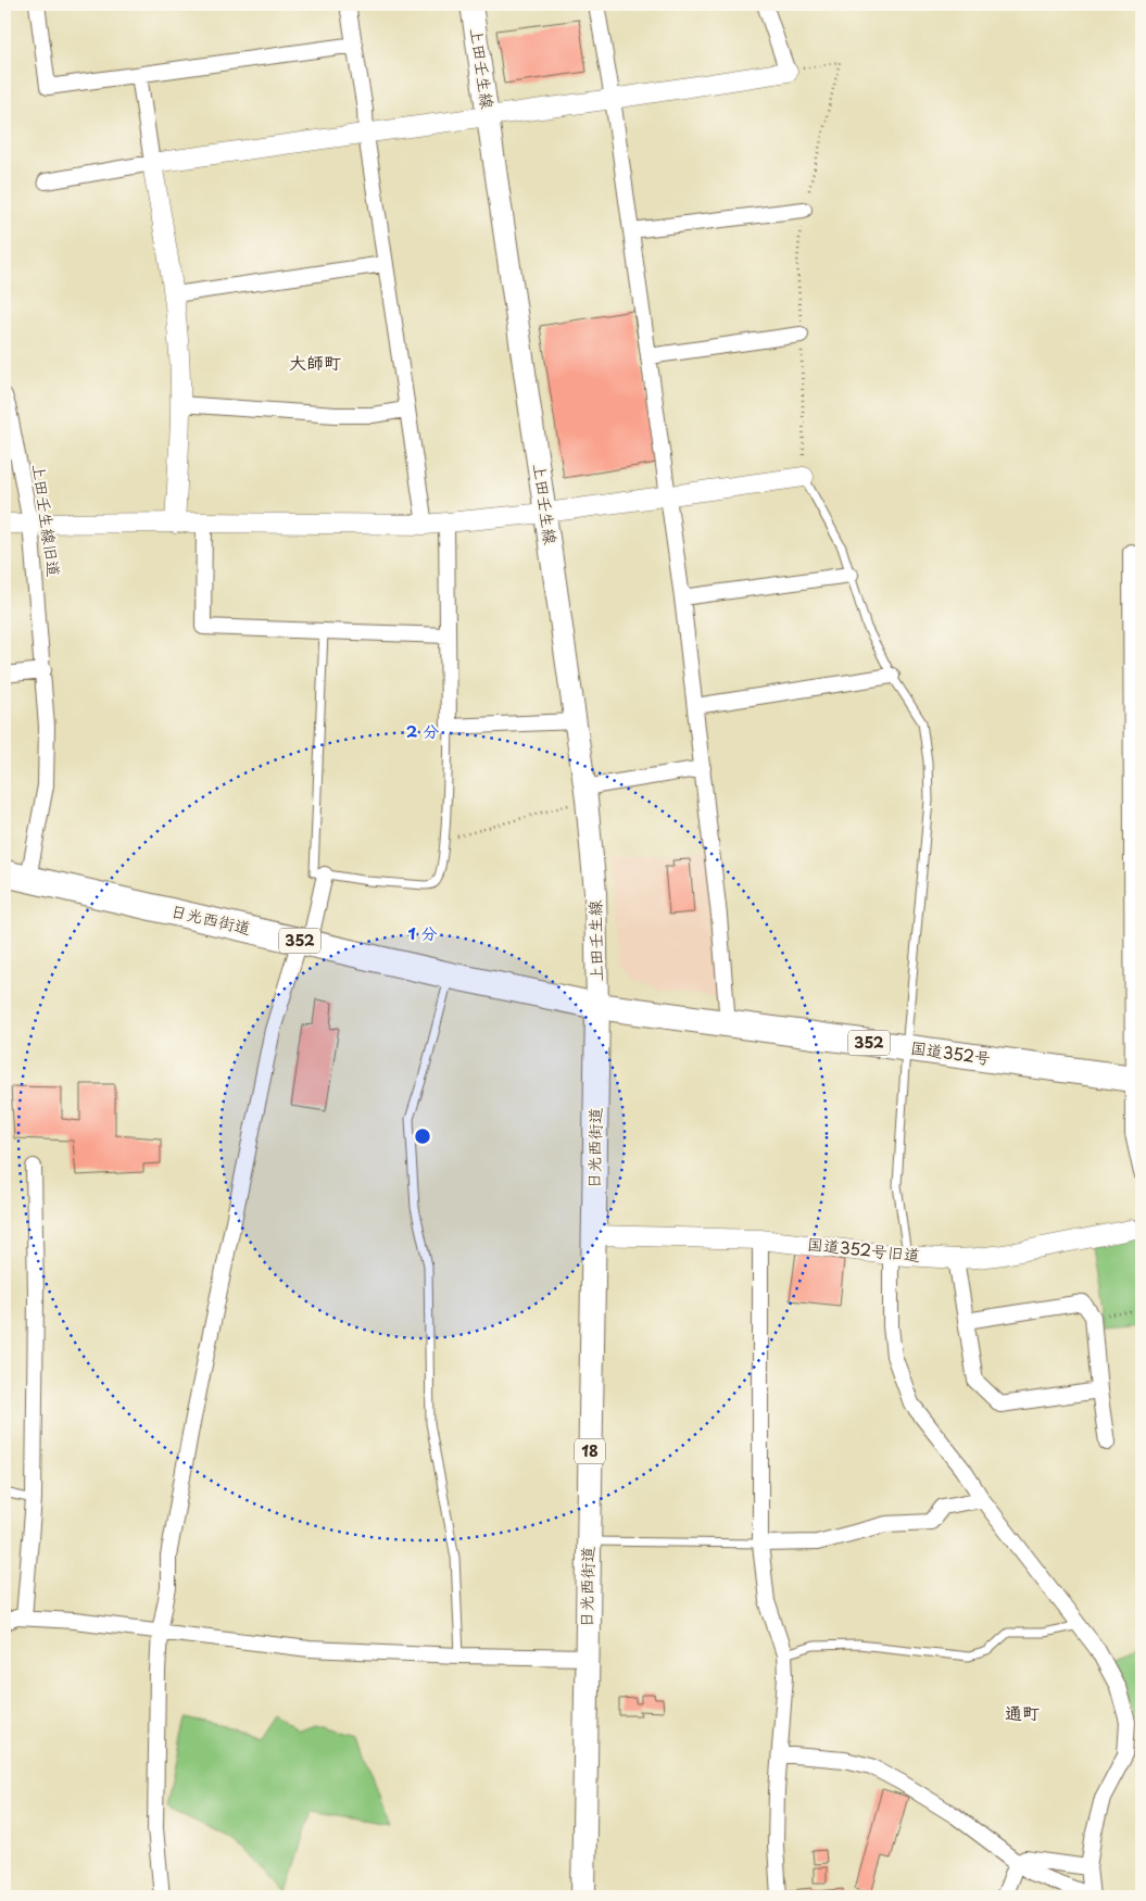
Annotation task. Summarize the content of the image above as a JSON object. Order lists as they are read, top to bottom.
{
  "streets": {
    "highway": ["日光西街道", "352", "国道352号"],
    "main road": ["上田壬生線", "18"],
    "street": ["上田壬生線旧道", "国道352号旧道"]
  },
  "crossings": [
    ["上田壬生線", "日光西街道"],
    ["上田壬生線", "国道352号"],
    ["上田壬生線旧道", "日光西街道"],
    ["日光西街道", "国道352号"],
    ["日光西街道", "国道352号旧道"]
  ],
  "districts": ["大師町", "通町"],
  "rings": ["2 分", "1 分"]
}
